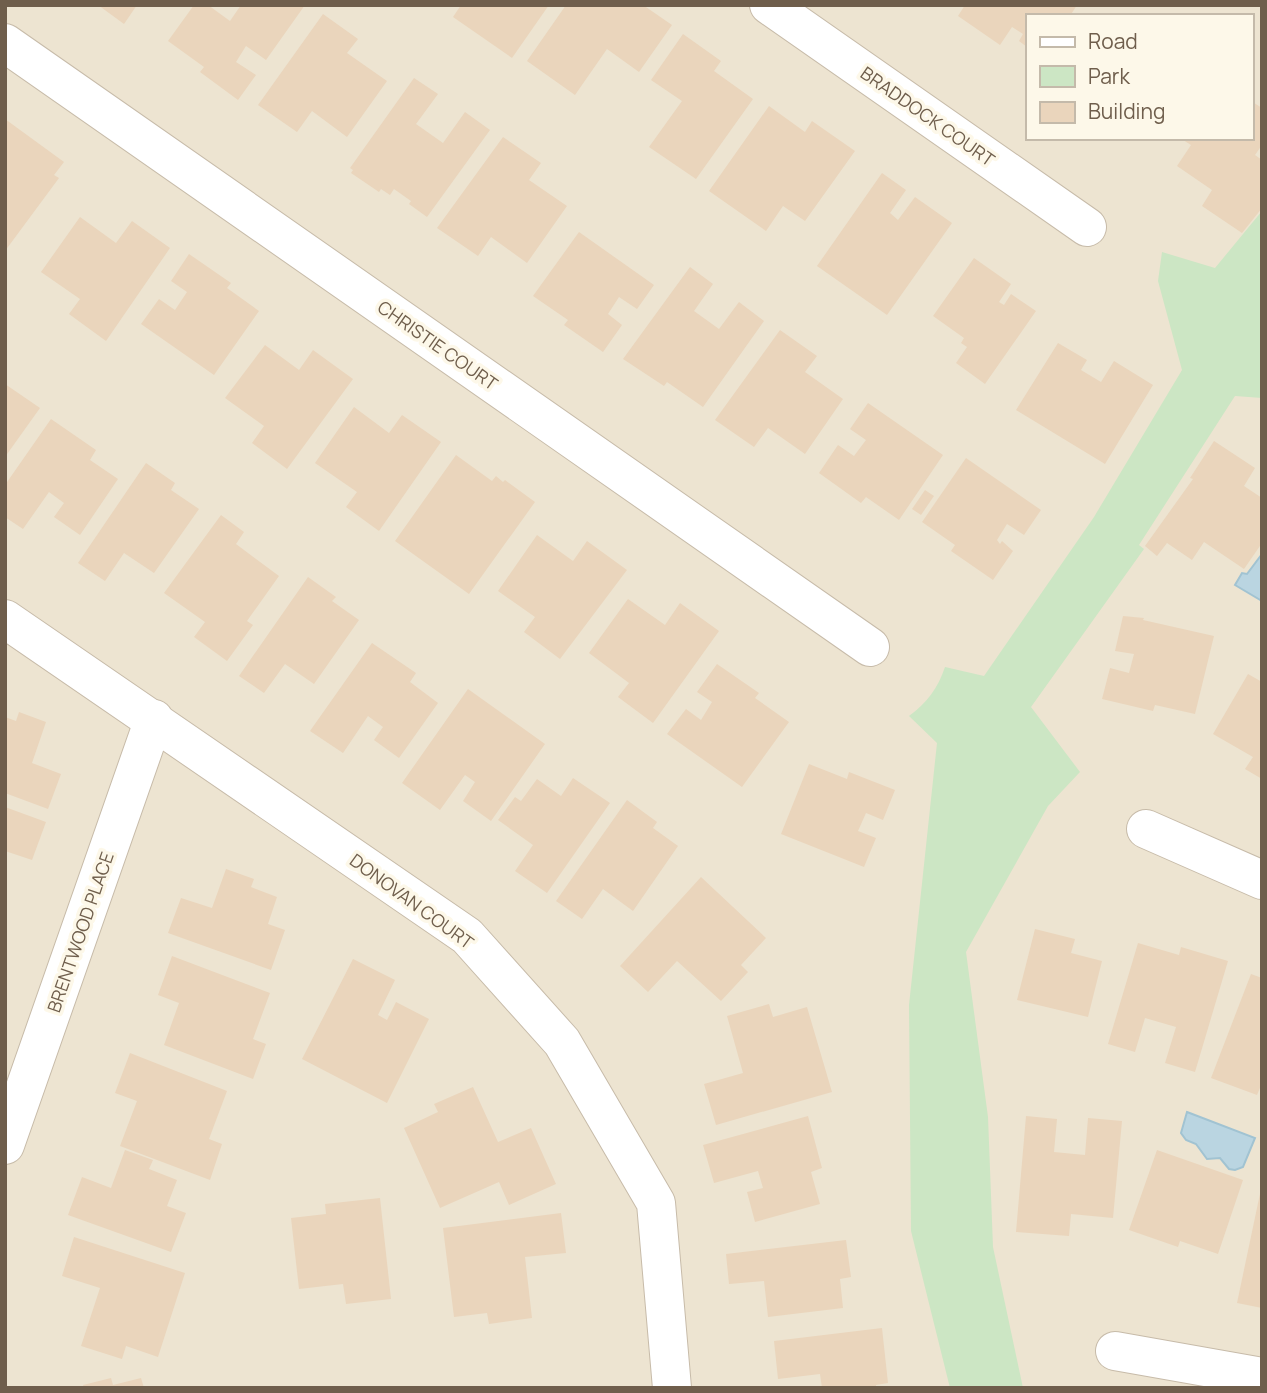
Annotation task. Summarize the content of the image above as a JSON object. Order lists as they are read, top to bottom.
{
  "streets": {
    "street": [
      "BRADDOCK COURT",
      "CHRISTIE COURT",
      "DONOVAN COURT",
      "BRENTWOOD PLACE"
    ]
  },
  "crossings": [
    ["DONOVAN COURT", "BRENTWOOD PLACE"]
  ],
  "legend": ["Road", "Park", "Building"]
}
